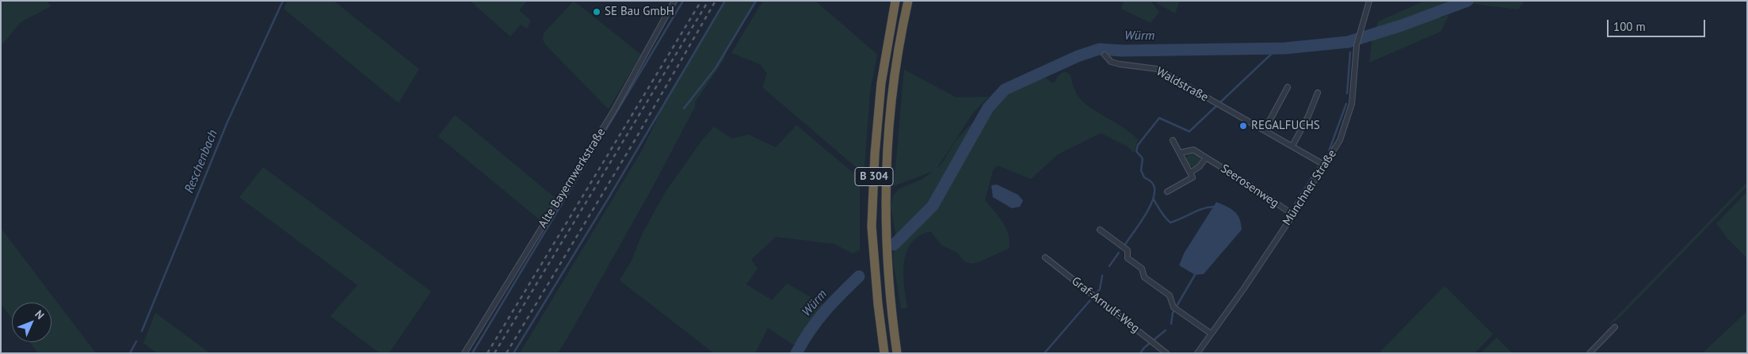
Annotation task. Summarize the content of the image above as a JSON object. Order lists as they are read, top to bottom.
{
  "streets": {
    "highway": ["B 304"],
    "street": [
      "Waldstraße",
      "Alte Bayernwerkstraße",
      "Seerosenweg",
      "Münchner Straße",
      "Graf-Arnulf-Weg"
    ]
  },
  "crossings": [
    ["Waldstraße", "Münchner Straße"],
    ["Seerosenweg", "Münchner Straße"]
  ],
  "water": ["Würm", "Reschenbach"],
  "places": ["SE Bau GmbH", "REGALFUCHS"],
  "scale_bar": "100 m",
  "north": "top right"
}
